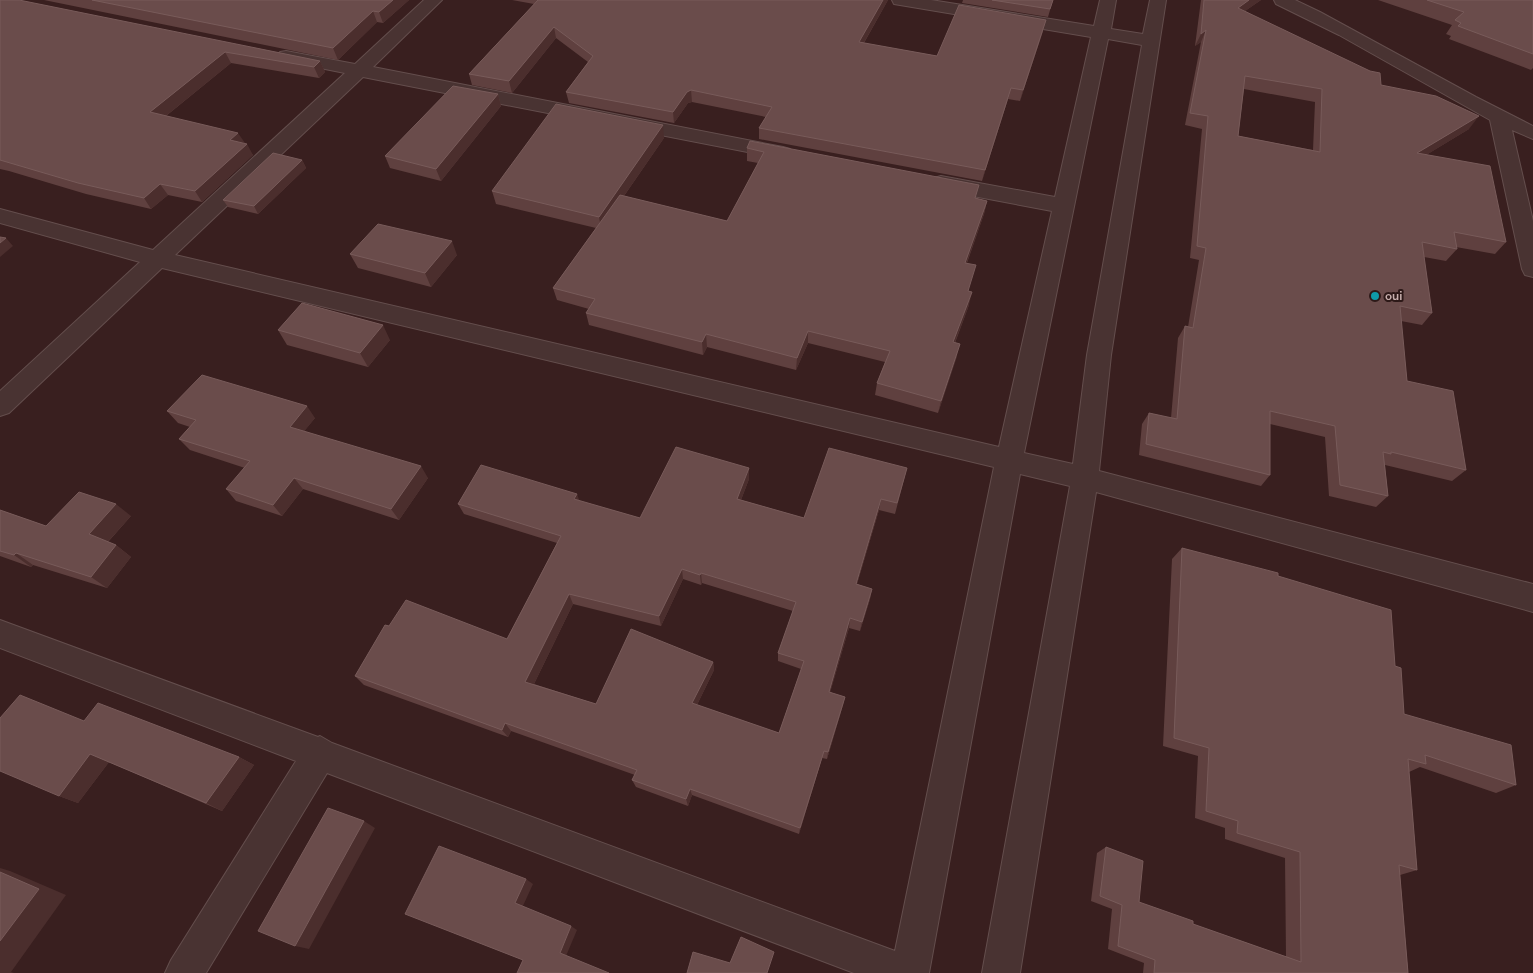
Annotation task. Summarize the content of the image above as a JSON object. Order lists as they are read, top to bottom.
{
  "places": ["oui"]
}
